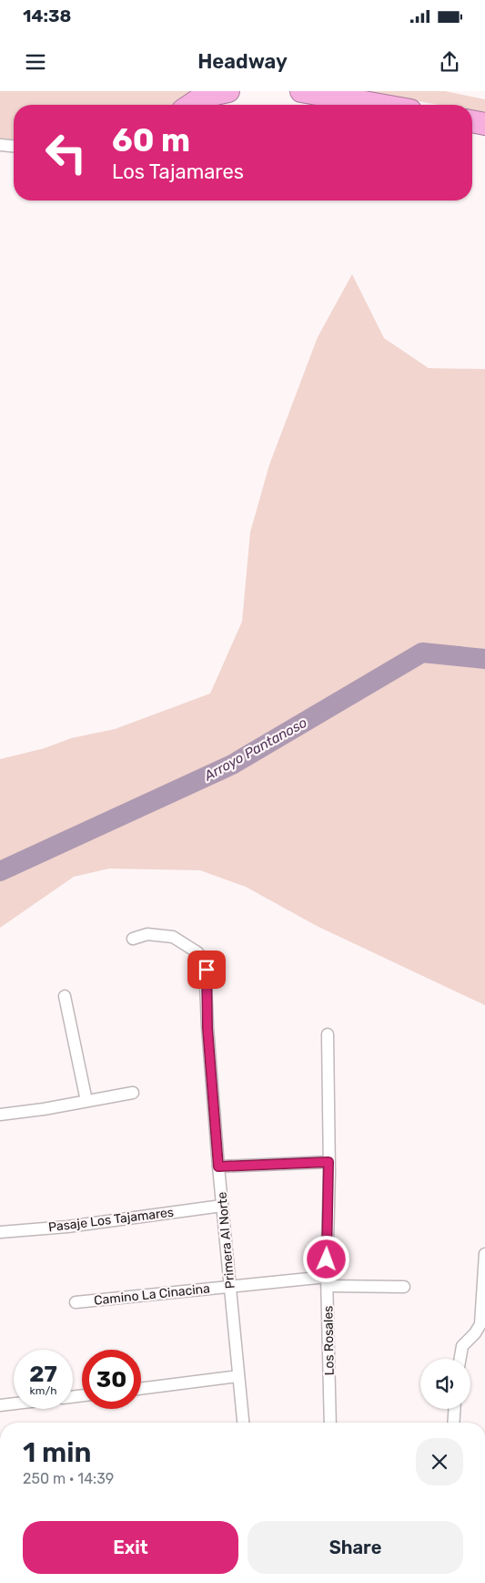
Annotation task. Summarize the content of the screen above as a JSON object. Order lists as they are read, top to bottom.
{
  "streets": {
    "street": [
      "Pasaje Los Tajamares",
      "Primera Al Norte",
      "Camino La Cinacina",
      "Los Rosales"
    ]
  },
  "crossings": [
    ["Pasaje Los Tajamares", "Primera Al Norte"],
    ["Primera Al Norte", "Camino La Cinacina"],
    ["Camino La Cinacina", "Los Rosales"]
  ],
  "water": ["Arroyo Pantanoso"],
  "page": {
    "status": "14:38",
    "header": "Headway",
    "turn": ["60 m", "Los Tajamares"],
    "speed": "27 km/h",
    "limit": "30",
    "heading": ["1 min", "250 m · 14:39"],
    "buttons": ["Exit", "Share"]
  }
}
